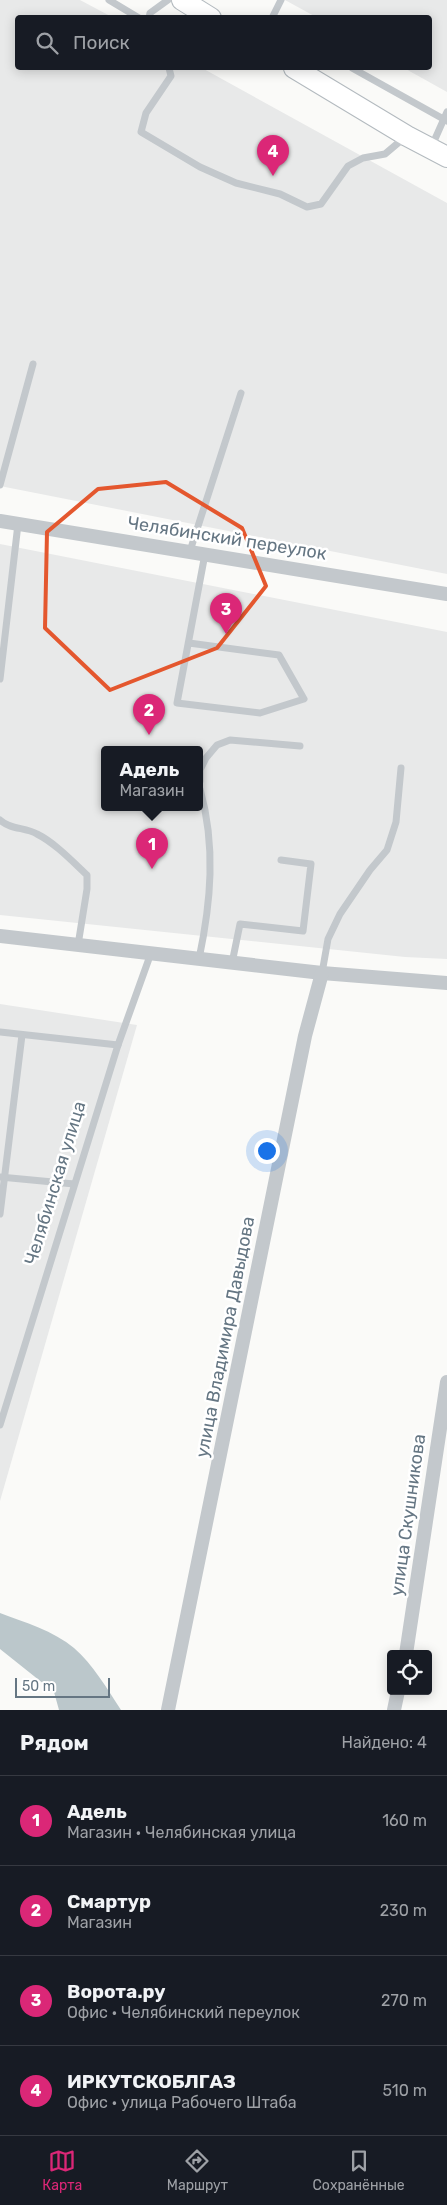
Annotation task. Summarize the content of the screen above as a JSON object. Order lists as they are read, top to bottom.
{
  "streets": {
    "street": ["Челябинский переулок", "улица Владимира Давыдова", "улица Скушникова"],
    "lane": ["Челябинская улица"]
  },
  "scale_bar": "50 m",
  "page": {
    "search": "Поиск",
    "pins": [
      "4",
      "3",
      "2",
      "1"
    ],
    "popup": ["Адель", "Магазин"],
    "scale": "50 m",
    "heading": ["Рядом", "Найдено: 4"],
    "list": [
      {
        "mark": "1",
        "name": "Адель",
        "note": "Магазин · Челябинская улица",
        "value": "160 m"
      },
      {
        "mark": "2",
        "name": "Смартур",
        "note": "Магазин",
        "value": "230 m"
      },
      {
        "mark": "3",
        "name": "Ворота.ру",
        "note": "Офис · Челябинский переулок",
        "value": "270 m"
      },
      {
        "mark": "4",
        "name": "ИРКУТСКОБЛГАЗ",
        "note": "Офис · улица Рабочего Штаба",
        "value": "510 m"
      }
    ],
    "nav": ["Карта", "Маршрут", "Сохранённые"]
  }
}
